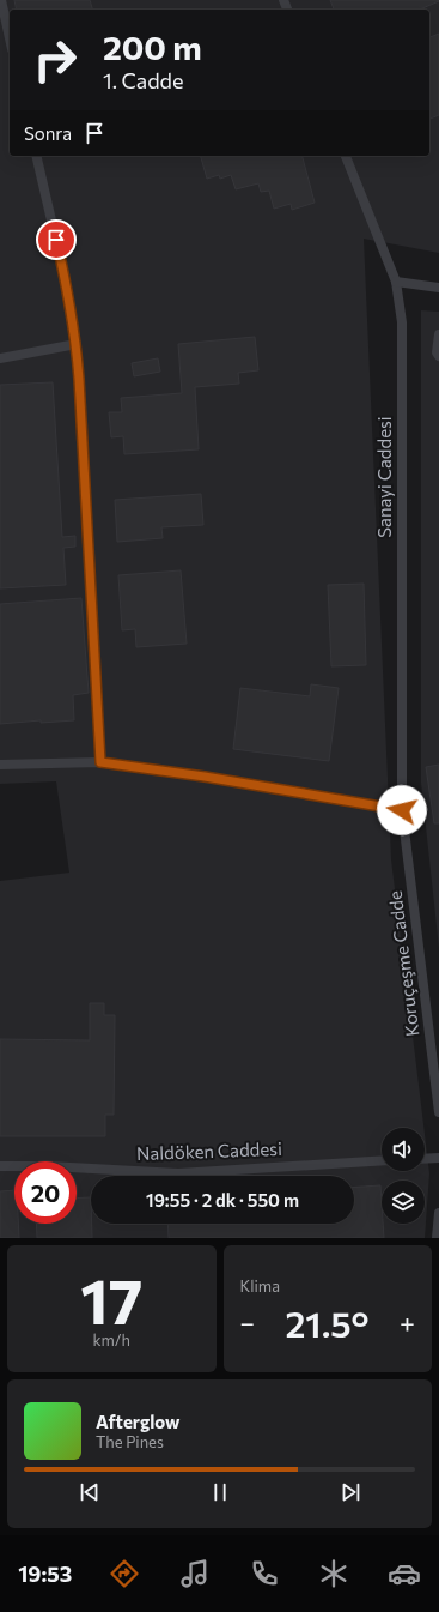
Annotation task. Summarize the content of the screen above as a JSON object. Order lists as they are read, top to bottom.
{
  "streets": {
    "street": ["Sanayi Caddesi", "Koruçeşme Cadde", "Naldöken Caddesi"]
  },
  "crossings": [
    ["Sanayi Caddesi", "Koruçeşme Cadde"]
  ],
  "page": {
    "turn": ["200 m", "1. Cadde"],
    "then": "Sonra",
    "limit": "20",
    "trip": "19:55 · 2 dk · 550 m",
    "tile": [
      ["17", "km/h"],
      "Klima"
    ],
    "heat": ["−", "21.5°", "+"],
    "song": ["Afterglow", "The Pines"],
    "tabs": "19:53"
  }
}
